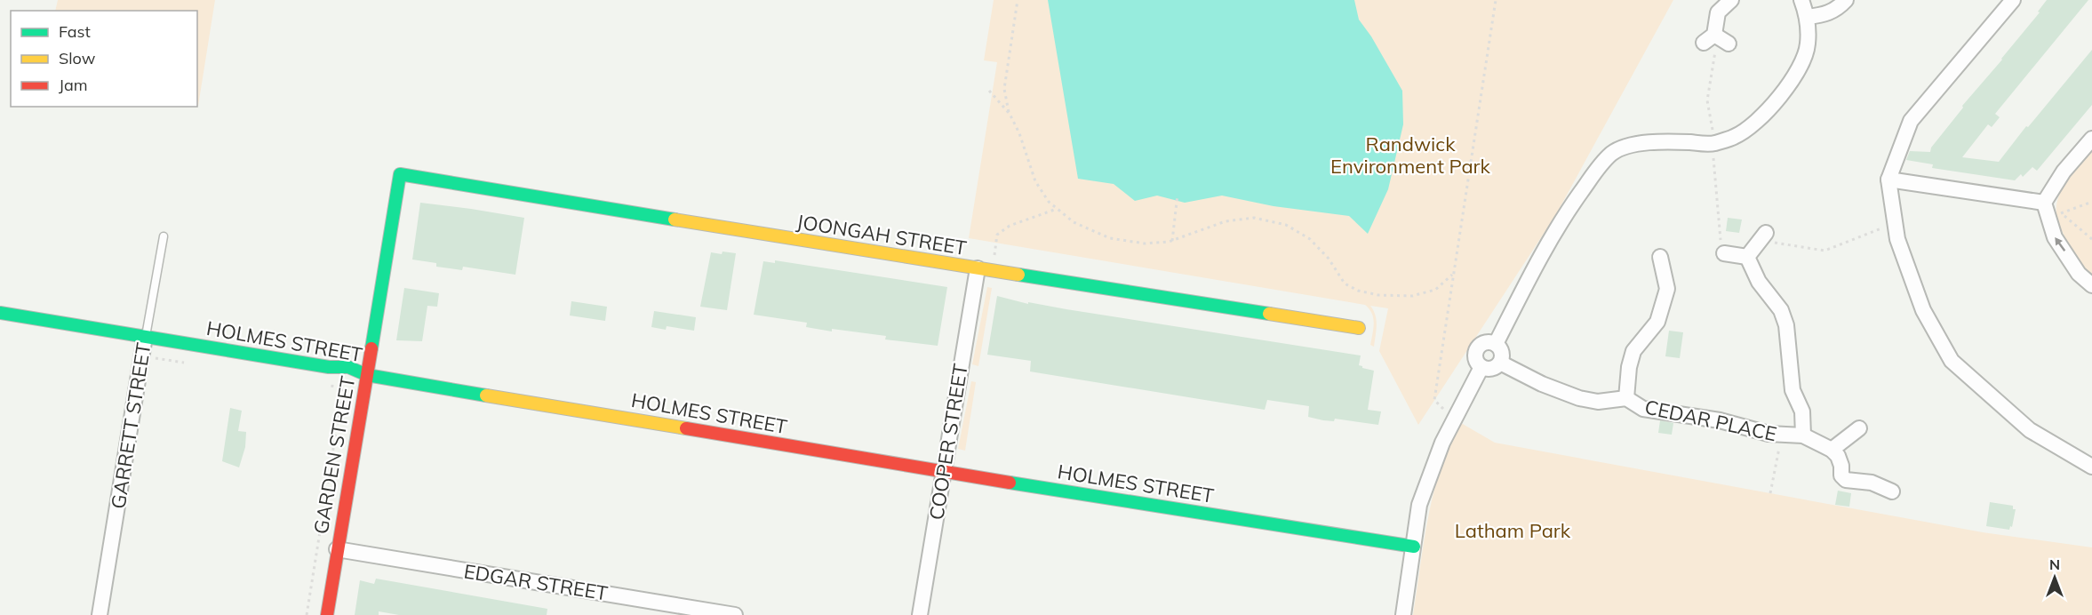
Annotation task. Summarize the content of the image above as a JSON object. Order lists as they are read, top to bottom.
{
  "streets": {
    "street": [
      "JOONGAH STREET",
      "HOLMES STREET",
      "CEDAR PLACE",
      "GARRETT STREET",
      "COOPER STREET",
      "GARDEN STREET",
      "EDGAR STREET"
    ]
  },
  "crossings": [
    ["JOONGAH STREET", "COOPER STREET"],
    ["JOONGAH STREET", "GARDEN STREET"],
    ["HOLMES STREET", "GARRETT STREET"],
    ["HOLMES STREET", "COOPER STREET"],
    ["HOLMES STREET", "GARDEN STREET"],
    ["GARDEN STREET", "EDGAR STREET"]
  ],
  "parks": ["Randwick Environment Park", "Latham Park"],
  "legend": ["Fast", "Slow", "Jam"],
  "north": "top"
}
